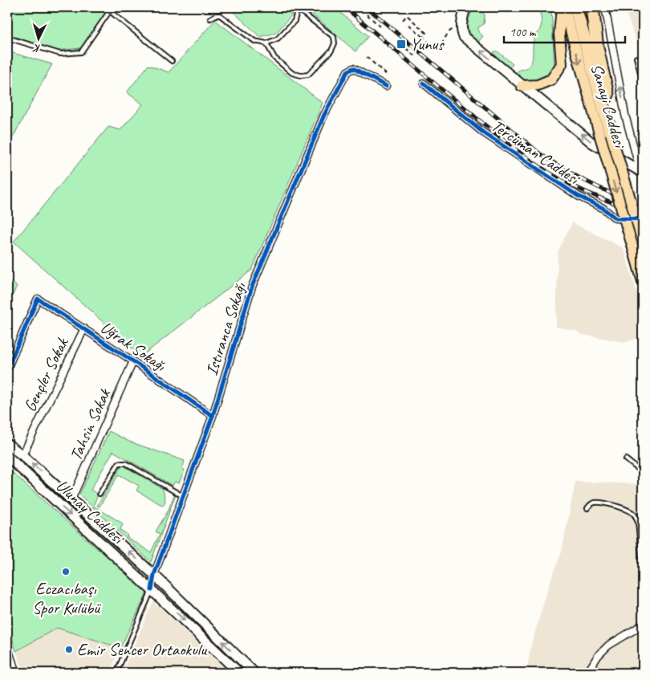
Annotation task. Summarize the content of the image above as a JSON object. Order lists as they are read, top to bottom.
{
  "streets": {
    "main road": ["Sanayi Caddesi"],
    "street": [
      "Tercüman Caddesi",
      "Istıranca Sokağı",
      "Uğrak Sokağı",
      "Gençler Sokak",
      "Tahsin Sokak",
      "Ulunay Caddesi"
    ]
  },
  "crossings": [
    ["Istıranca Sokağı", "Uğrak Sokağı"],
    ["Istıranca Sokağı", "Ulunay Caddesi"],
    ["Uğrak Sokağı", "Gençler Sokak"],
    ["Uğrak Sokağı", "Tahsin Sokak"],
    ["Gençler Sokak", "Ulunay Caddesi"],
    ["Tahsin Sokak", "Ulunay Caddesi"]
  ],
  "places": {
    "transit": ["Yunus"],
    "other": ["Eczacıbaşı Spor Kulübü", "Emir Sencer Ortaokulu"]
  },
  "scale_bar": "100 m",
  "north": "bottom"
}
